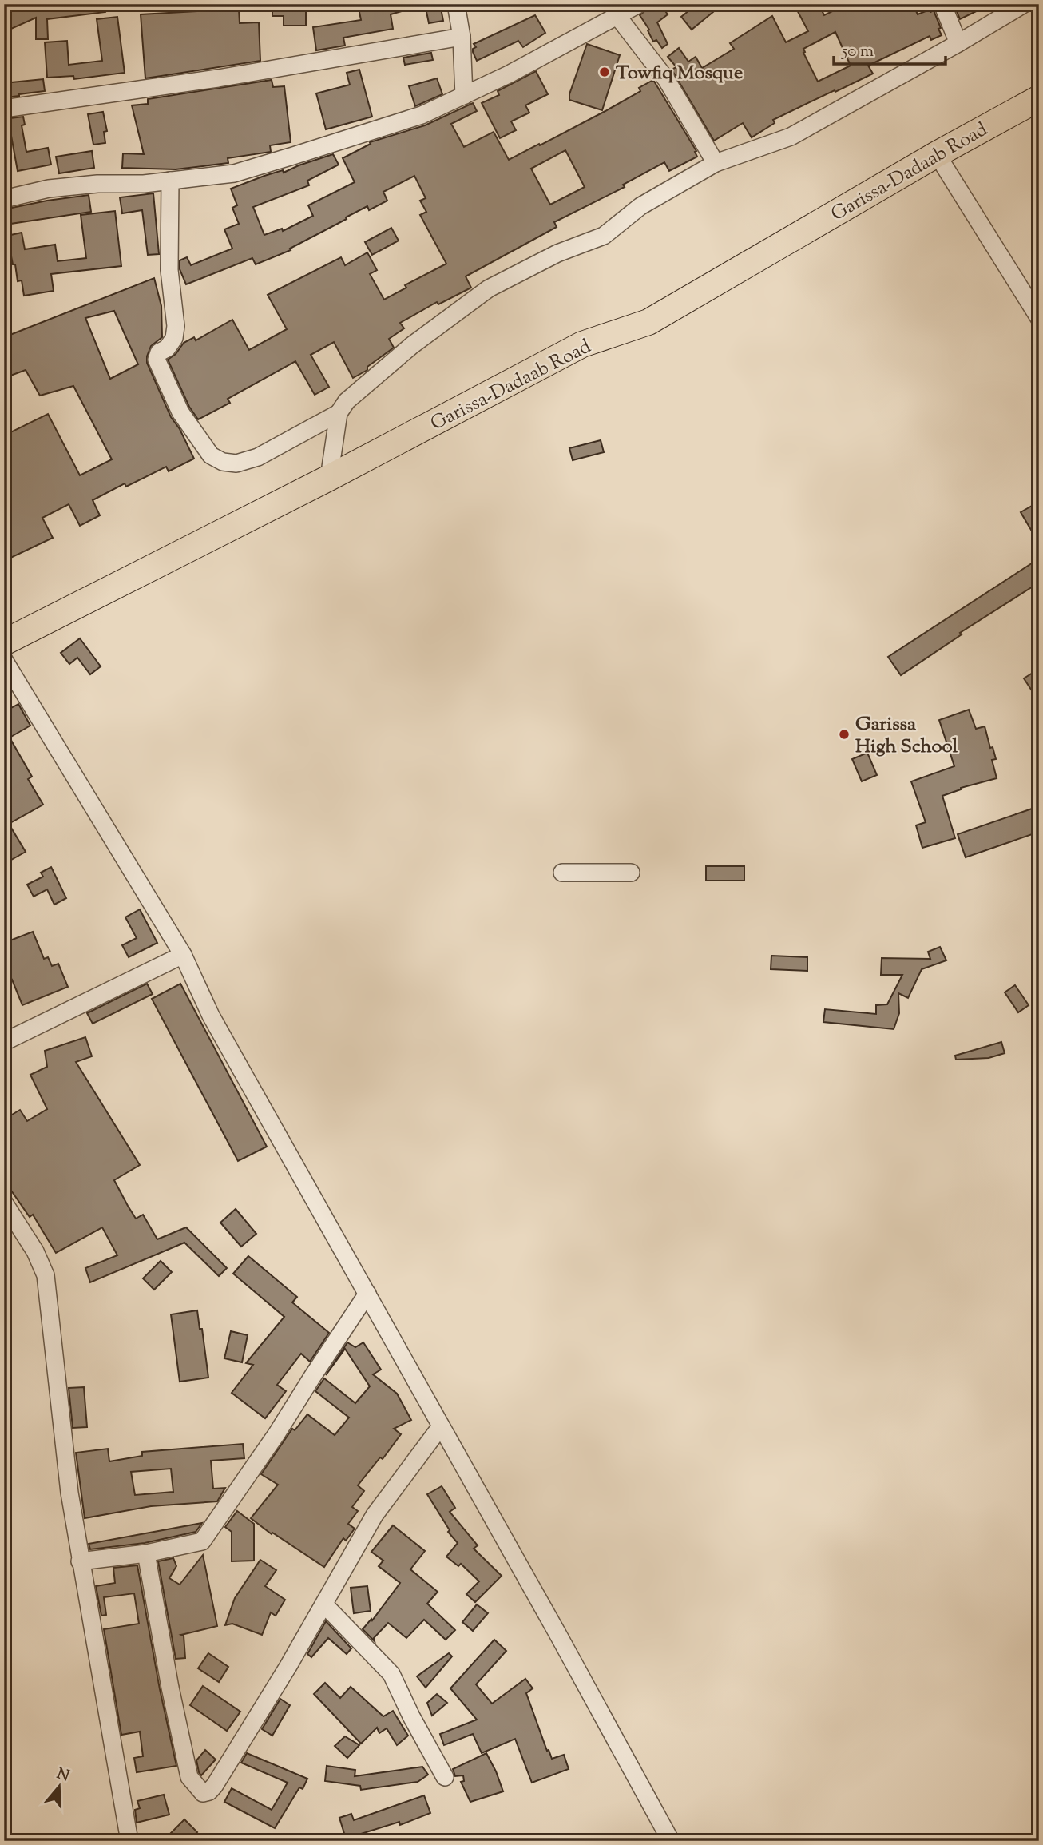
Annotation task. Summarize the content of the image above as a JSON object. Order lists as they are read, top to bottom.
{
  "streets": {
    "highway": ["Garissa-Dadaab Road"]
  },
  "places": ["Towfiq Mosque", "Garissa High School"],
  "scale_bar": "50 m",
  "north": "top"
}
